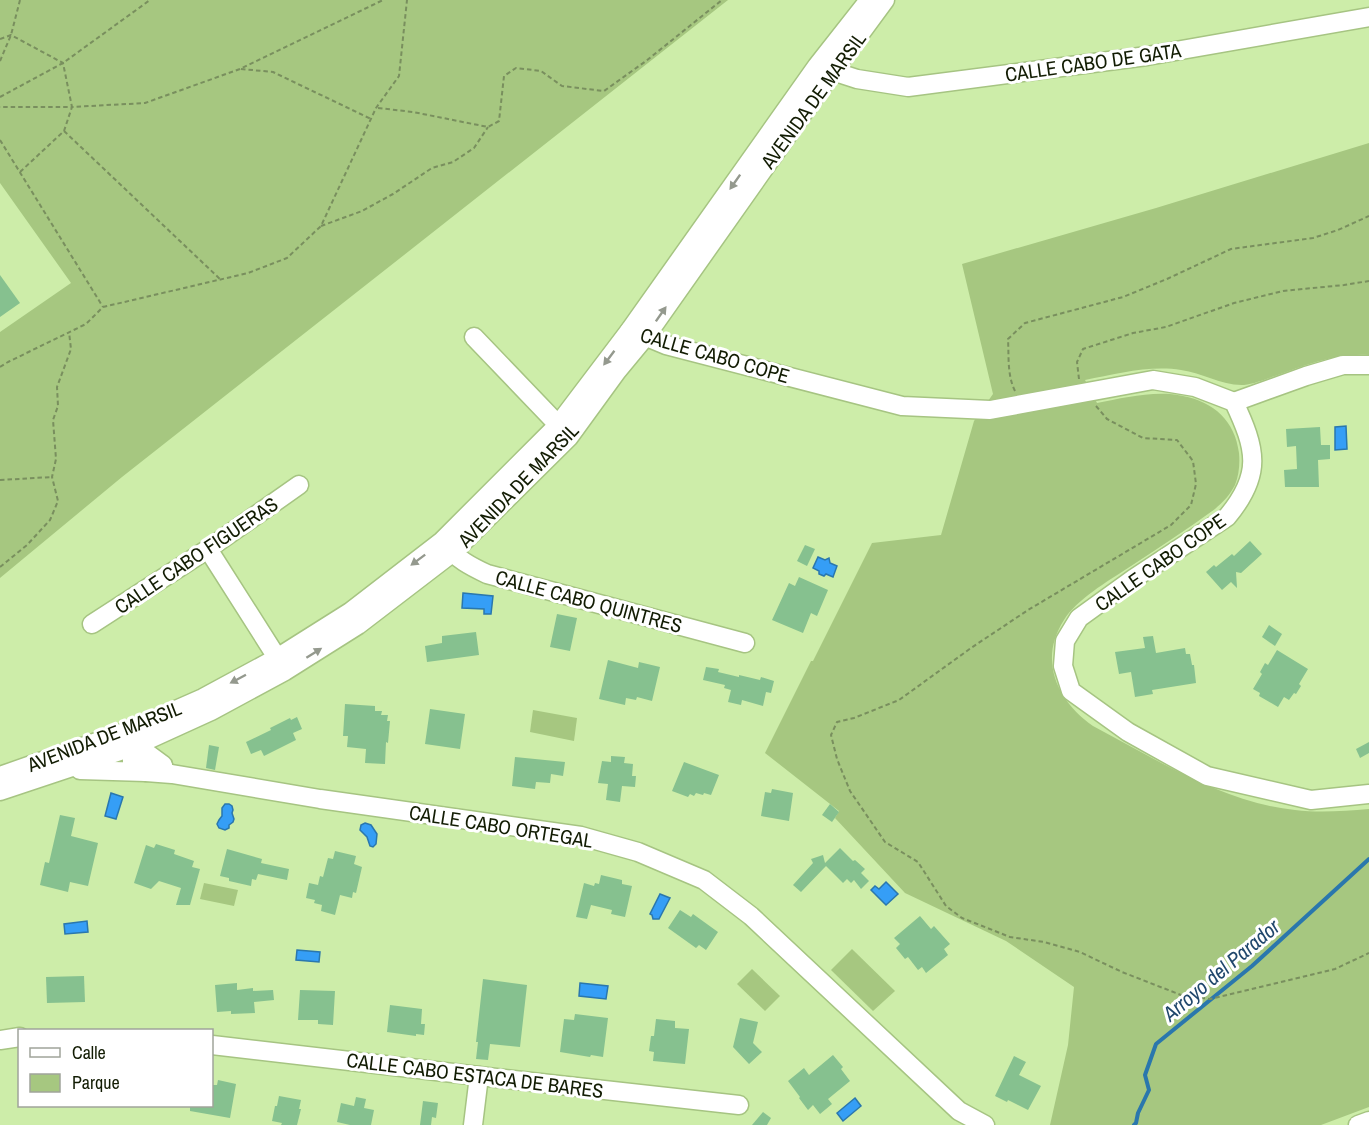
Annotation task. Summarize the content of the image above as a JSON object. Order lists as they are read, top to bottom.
{
  "streets": {
    "street": [
      "CALLE CABO DE GATA",
      "AVENIDA DE MARSIL",
      "CALLE CABO COPE",
      "CALLE CABO FIGUERAS",
      "CALLE CABO QUINTRES",
      "CALLE CABO ORTEGAL",
      "CALLE CABO ESTACA DE BARES"
    ]
  },
  "crossings": [
    ["CALLE CABO DE GATA", "AVENIDA DE MARSIL"],
    ["AVENIDA DE MARSIL", "CALLE CABO COPE"],
    ["AVENIDA DE MARSIL", "CALLE CABO QUINTRES"],
    ["AVENIDA DE MARSIL", "CALLE CABO ORTEGAL"]
  ],
  "water": ["Arroyo del Parador"],
  "legend": ["Calle", "Parque"]
}
